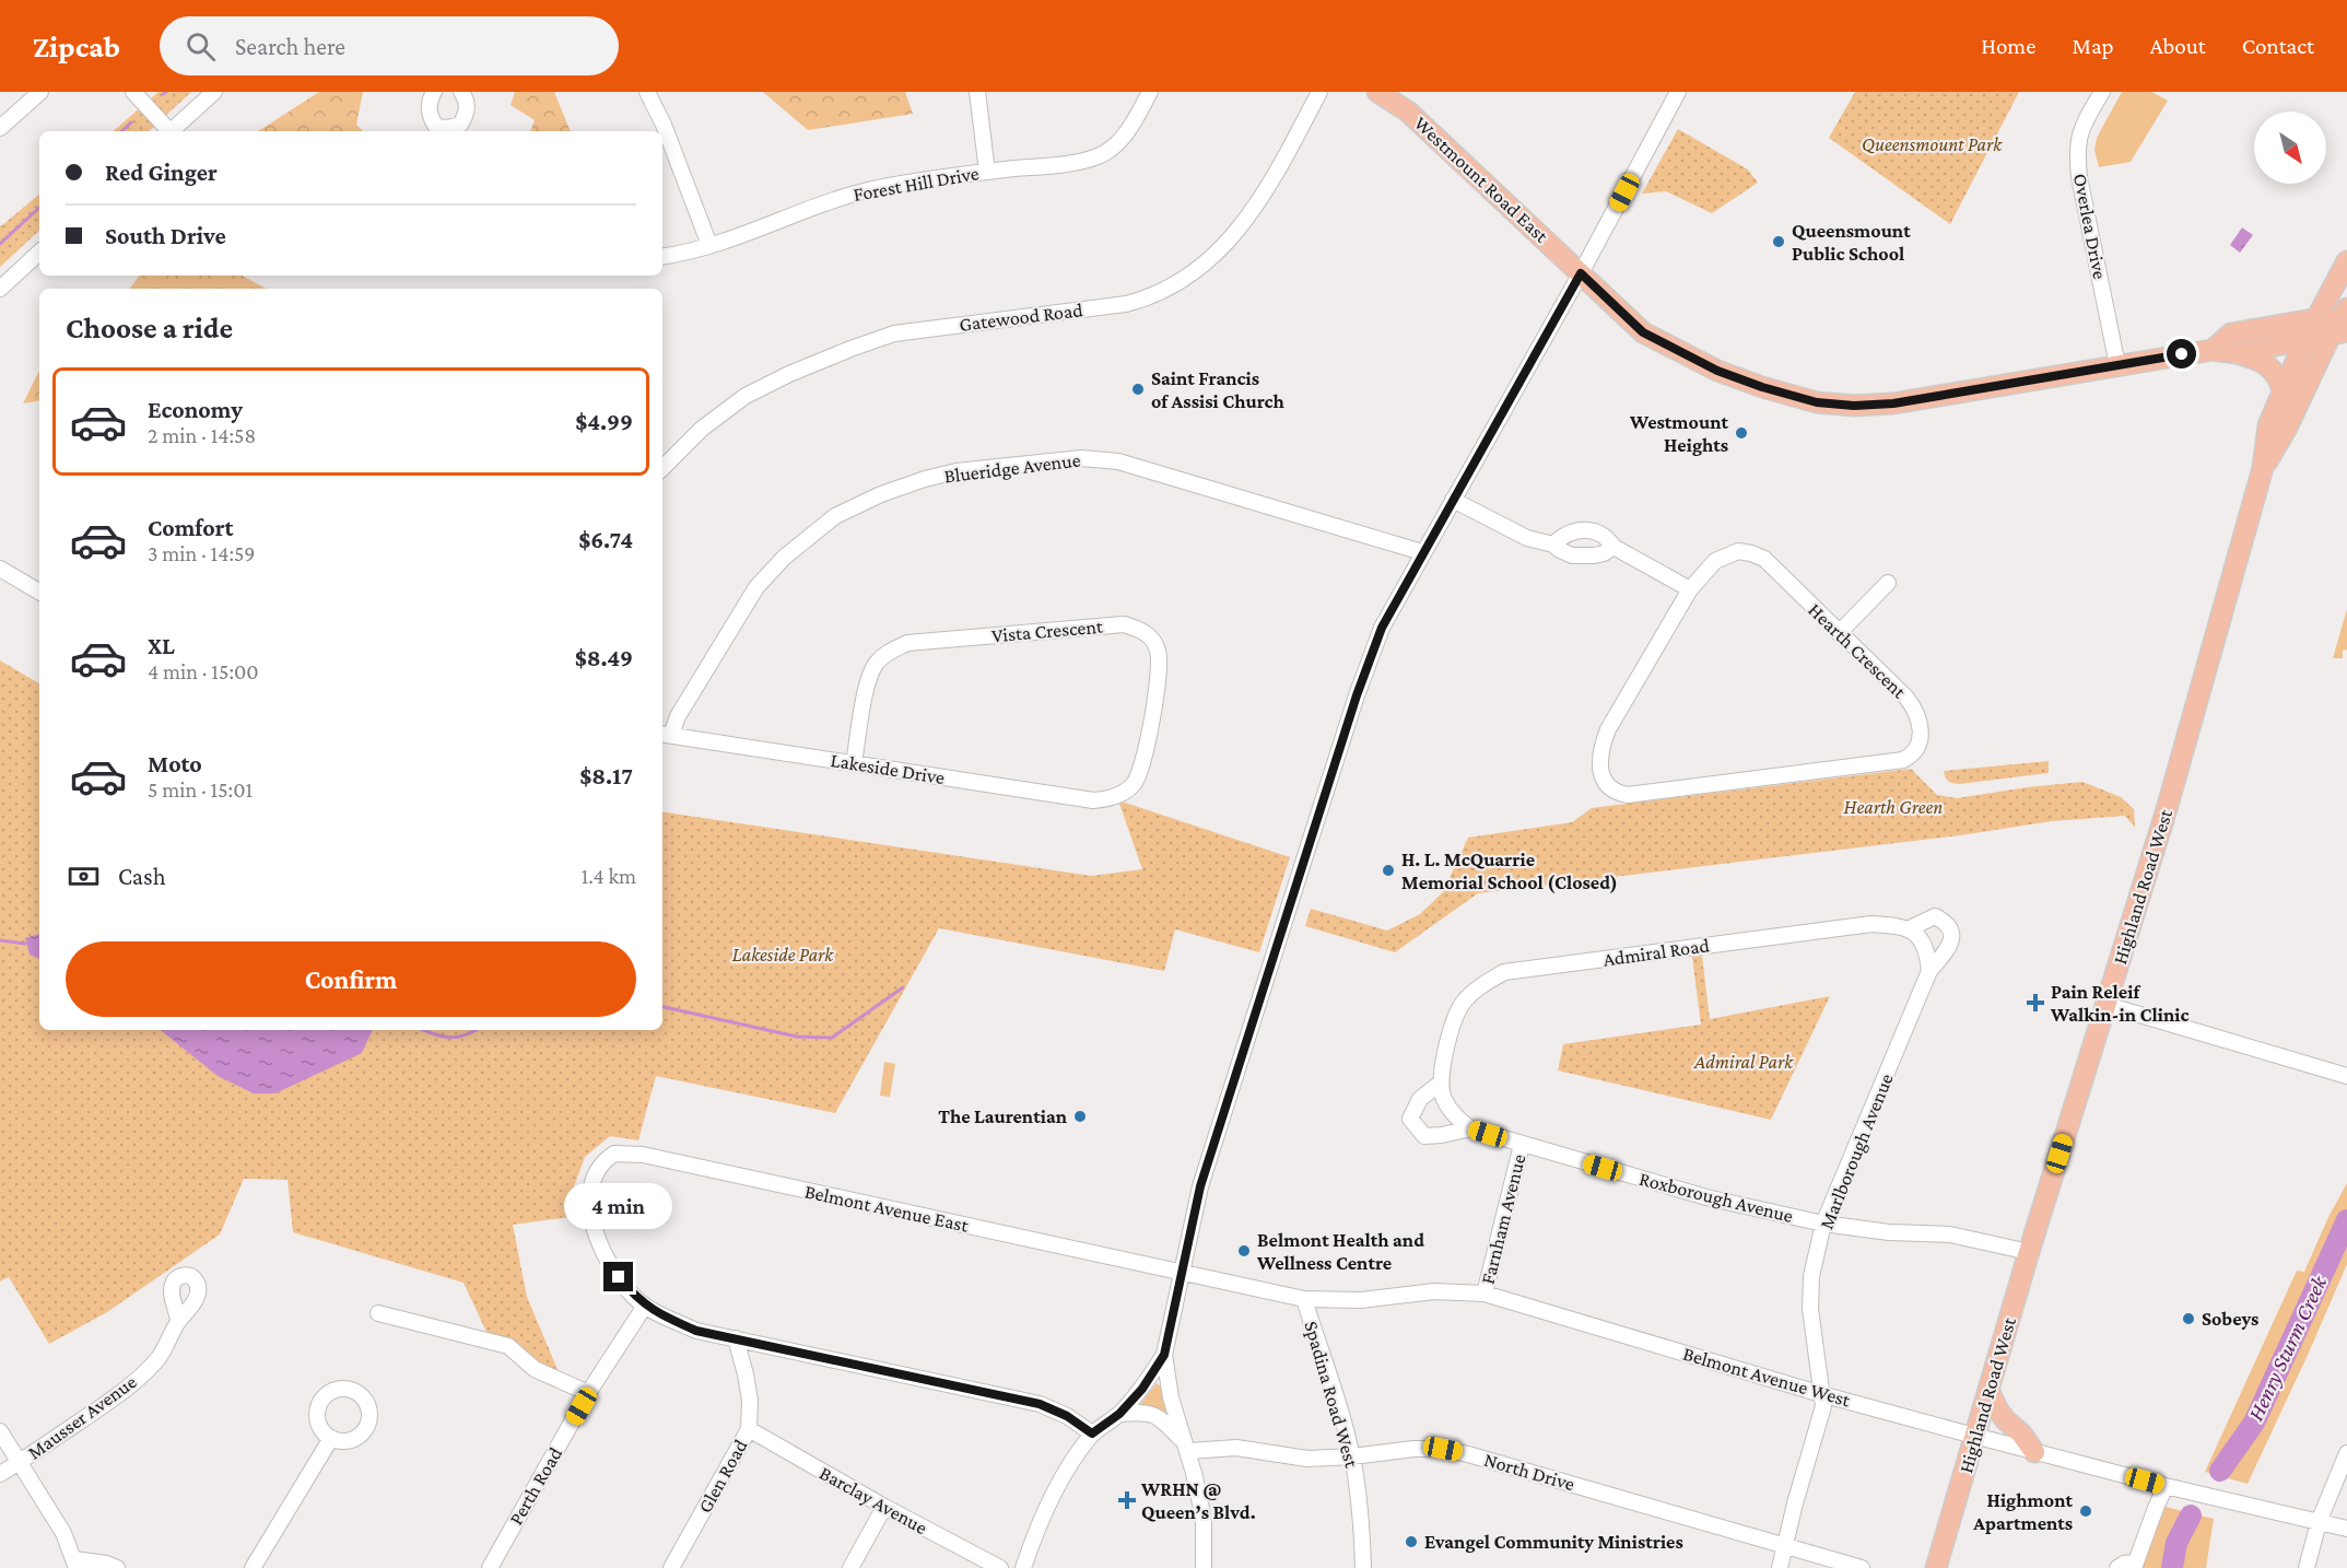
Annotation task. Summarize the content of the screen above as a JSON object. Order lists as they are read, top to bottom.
{
  "streets": {
    "main road": ["Westmount Road East", "Highland Road West"],
    "street": [
      "Forest Hill Drive",
      "Overlea Drive",
      "Gatewood Road",
      "Blueridge Avenue",
      "Vista Crescent",
      "Hearth Crescent",
      "Lakeside Drive",
      "Admiral Road",
      "Marlborough Avenue",
      "Roxborough Avenue",
      "Belmont Avenue East",
      "Farnham Avenue",
      "Belmont Avenue West",
      "Spadina Road West",
      "Mausser Avenue",
      "North Drive",
      "Glen Road",
      "Perth Road",
      "Barclay Avenue"
    ]
  },
  "crossings": [
    ["Westmount Road East", "Overlea Drive"],
    ["Blueridge Avenue", "Lakeside Drive"],
    ["Vista Crescent", "Lakeside Drive"],
    ["Highland Road West", "Roxborough Avenue"],
    ["Highland Road West", "Belmont Avenue West"],
    ["Admiral Road", "Marlborough Avenue"],
    ["Marlborough Avenue", "Roxborough Avenue"],
    ["Marlborough Avenue", "Belmont Avenue West"],
    ["Marlborough Avenue", "North Drive"],
    ["Roxborough Avenue", "Farnham Avenue"],
    ["Belmont Avenue East", "Belmont Avenue West"],
    ["Belmont Avenue East", "Perth Road"],
    ["Farnham Avenue", "Belmont Avenue West"],
    ["Belmont Avenue West", "Spadina Road West"],
    ["Spadina Road West", "North Drive"],
    ["Glen Road", "Barclay Avenue"]
  ],
  "water": ["Henry Sturm Creek"],
  "parks": [
    "Queensmount Park",
    "Hearth Green",
    "Lakeside Park",
    "Admiral Park"
  ],
  "places": {
    "other": [
      "Queensmount Public School",
      "Saint Francis of Assisi Church",
      "Westmount Heights",
      "H. L. McQuarrie Memorial School (Closed)",
      "The Laurentian",
      "Belmont Health and Wellness Centre",
      "Sobeys",
      "Highmont Apartments",
      "Evangel Community Ministries"
    ],
    "health": ["Pain Releif Walkin-in Clinic", "WRHN @ Queen’s Blvd."]
  },
  "north": "bottom right",
  "page": {
    "header": "Zipcab",
    "search": "Search here",
    "nav": [
      "Home",
      "Map",
      "About",
      "Contact"
    ],
    "banner": ["Red Ginger", "South Drive"],
    "heading": "Choose a ride",
    "list": [
      {
        "name": "Economy",
        "note": "2 min · 14:58",
        "value": "$4.99"
      },
      {
        "name": "Comfort",
        "note": "3 min · 14:59",
        "value": "$6.74"
      },
      {
        "name": "XL",
        "note": "4 min · 15:00",
        "value": "$8.49"
      },
      {
        "name": "Moto",
        "note": "5 min · 15:01",
        "value": "$8.17"
      }
    ],
    "pay": ["Cash", "1.4 km"],
    "buttons": "Confirm",
    "bubble": "4 min"
  }
}
